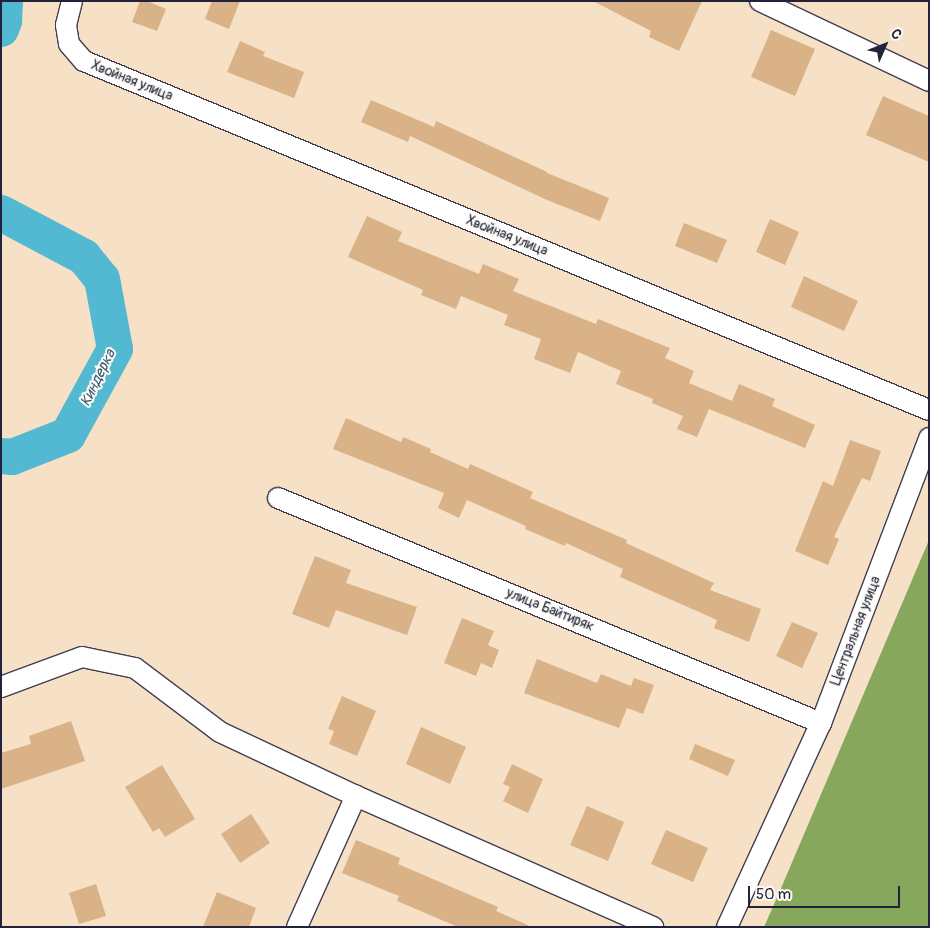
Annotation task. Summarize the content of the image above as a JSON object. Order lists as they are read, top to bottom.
{
  "streets": {
    "street": ["Хвойная улица", "улица Байтиряк", "Центральная улица"]
  },
  "crossings": [
    ["улица Байтиряк", "Центральная улица"]
  ],
  "water": ["Киндерка"],
  "scale_bar": "50 m",
  "north": "top right"
}
